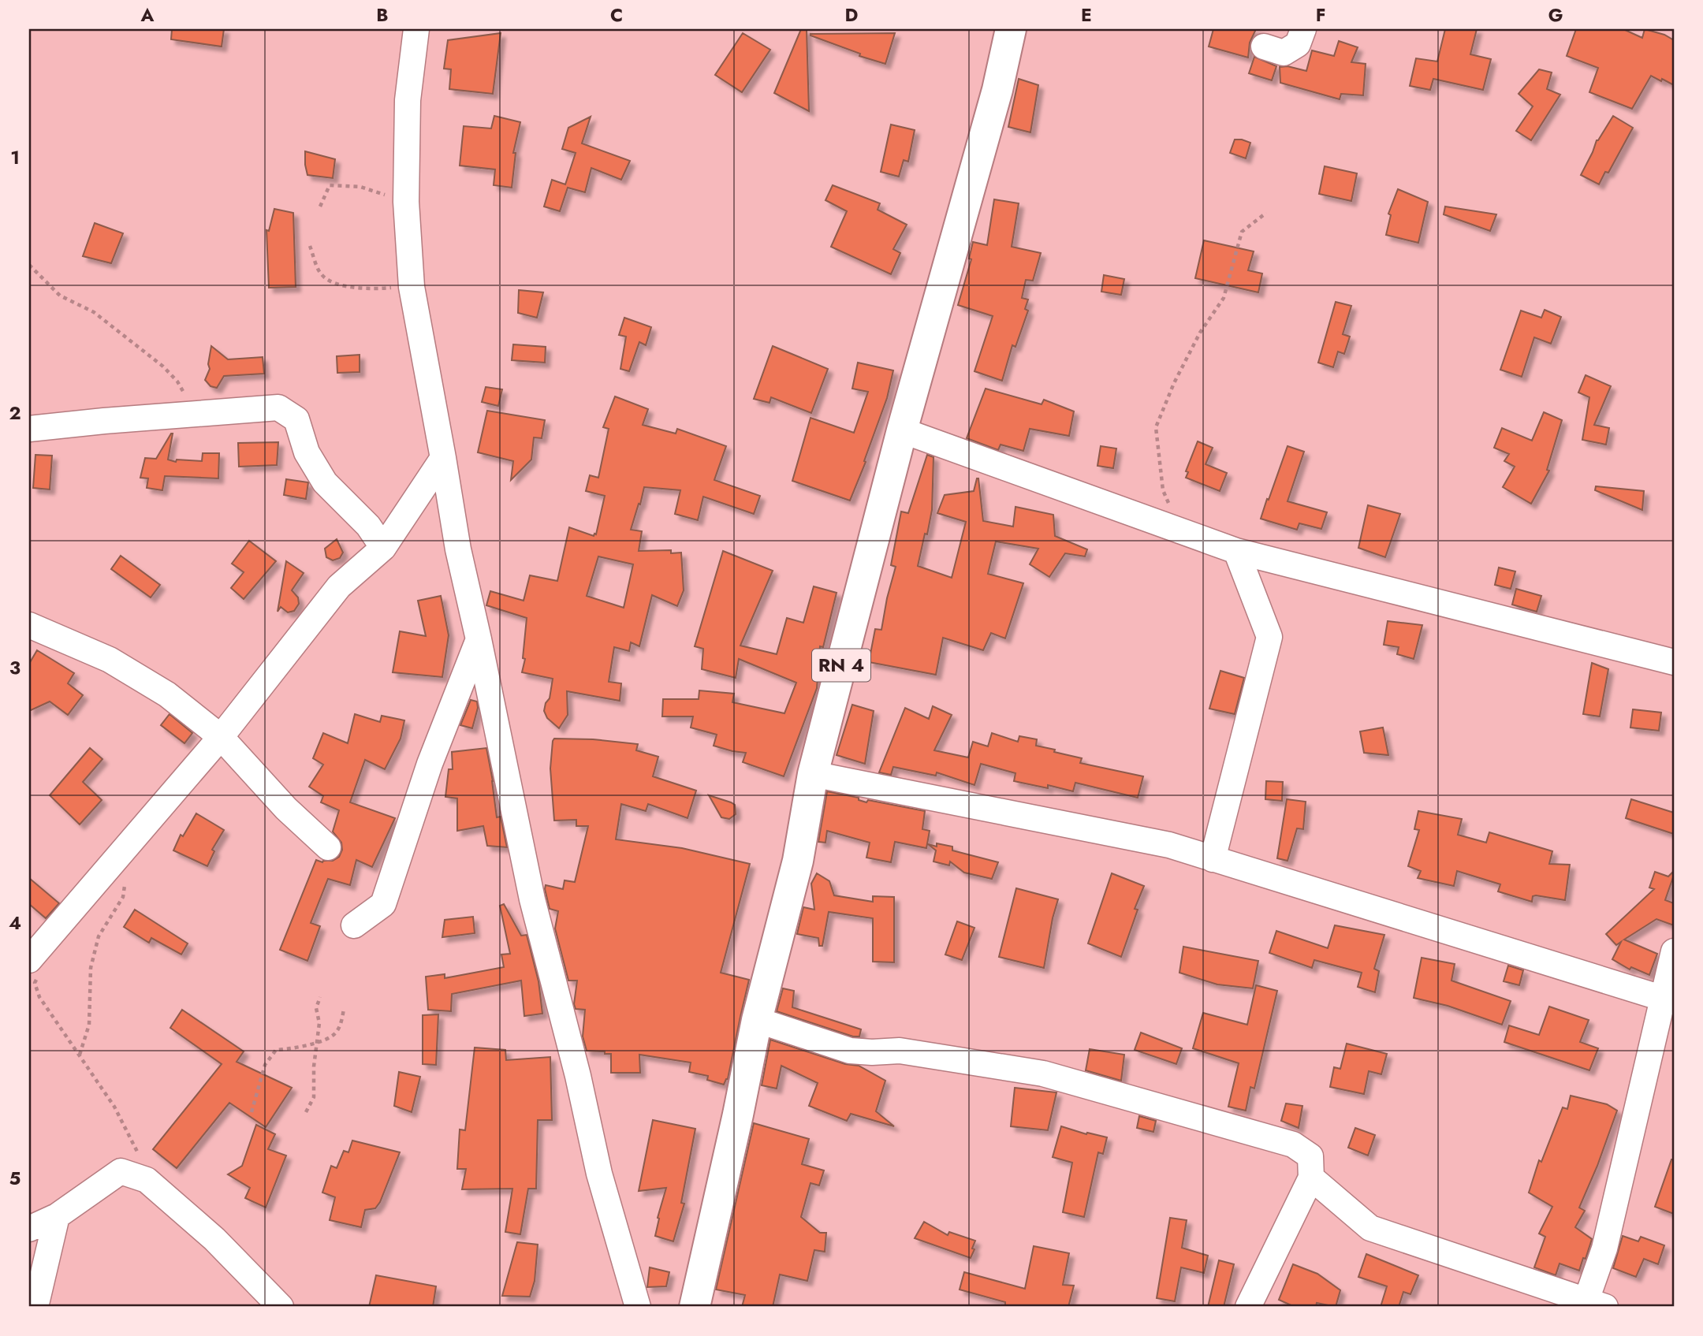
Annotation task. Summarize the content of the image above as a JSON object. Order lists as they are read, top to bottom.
{
  "streets": {
    "highway": ["RN 4"]
  },
  "grid": {
    "columns": [
      "A",
      "B",
      "C",
      "D",
      "E",
      "F",
      "G"
    ],
    "rows": [
      "1",
      "2",
      "3",
      "4",
      "5"
    ]
  }
}
